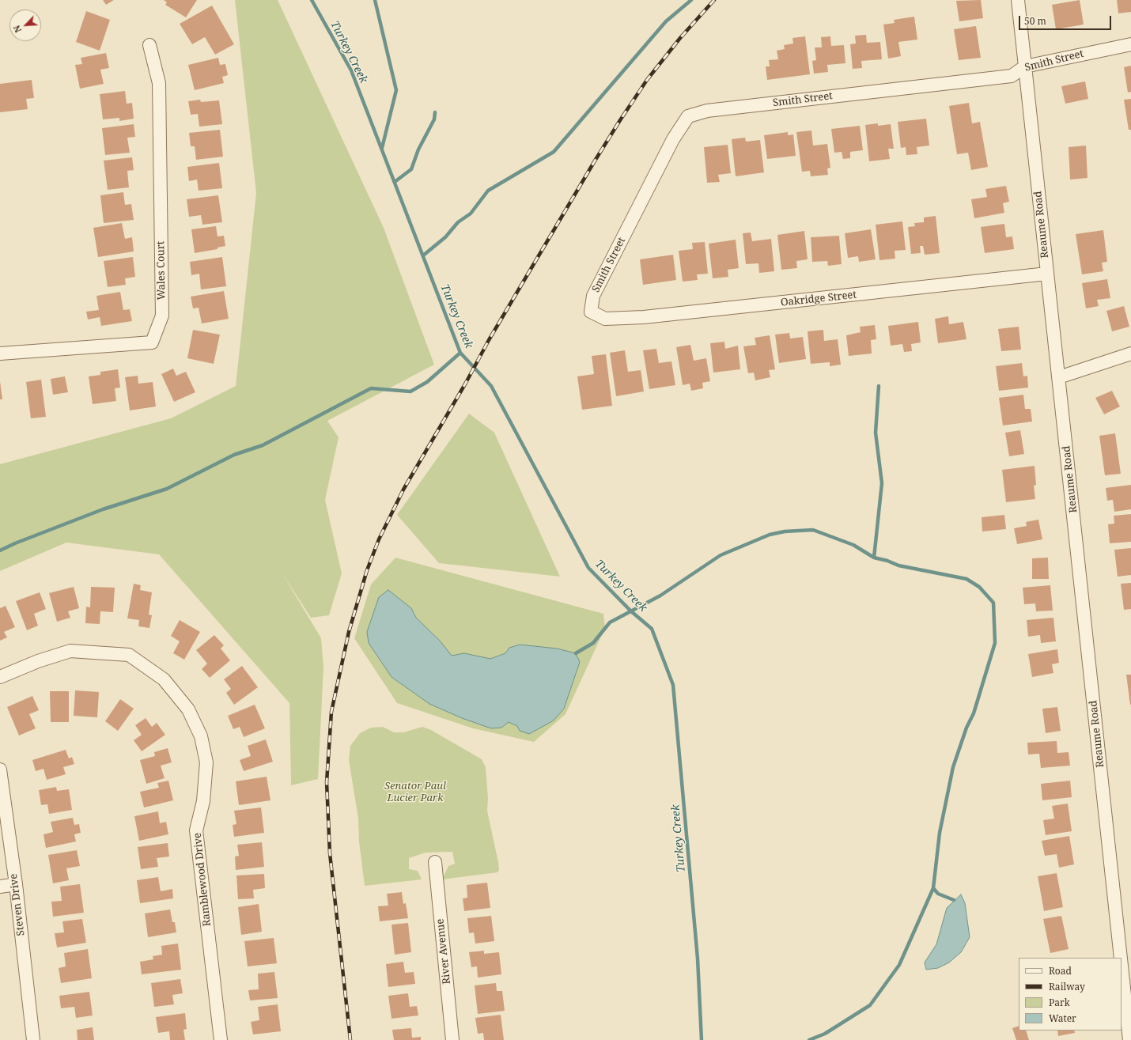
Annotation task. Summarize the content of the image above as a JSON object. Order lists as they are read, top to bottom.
{
  "streets": {
    "street": [
      "Smith Street",
      "Reaume Road",
      "Wales Court",
      "Oakridge Street",
      "Ramblewood Drive",
      "Steven Drive",
      "River Avenue"
    ]
  },
  "crossings": [
    ["Smith Street", "Reaume Road"],
    ["Smith Street", "Oakridge Street"],
    ["Reaume Road", "Oakridge Street"]
  ],
  "water": ["Turkey Creek"],
  "parks": ["Senator Paul Lucier Park"],
  "legend": [
    "Road",
    "Railway",
    "Park",
    "Water"
  ],
  "scale_bar": "50 m",
  "north": "bottom left"
}
